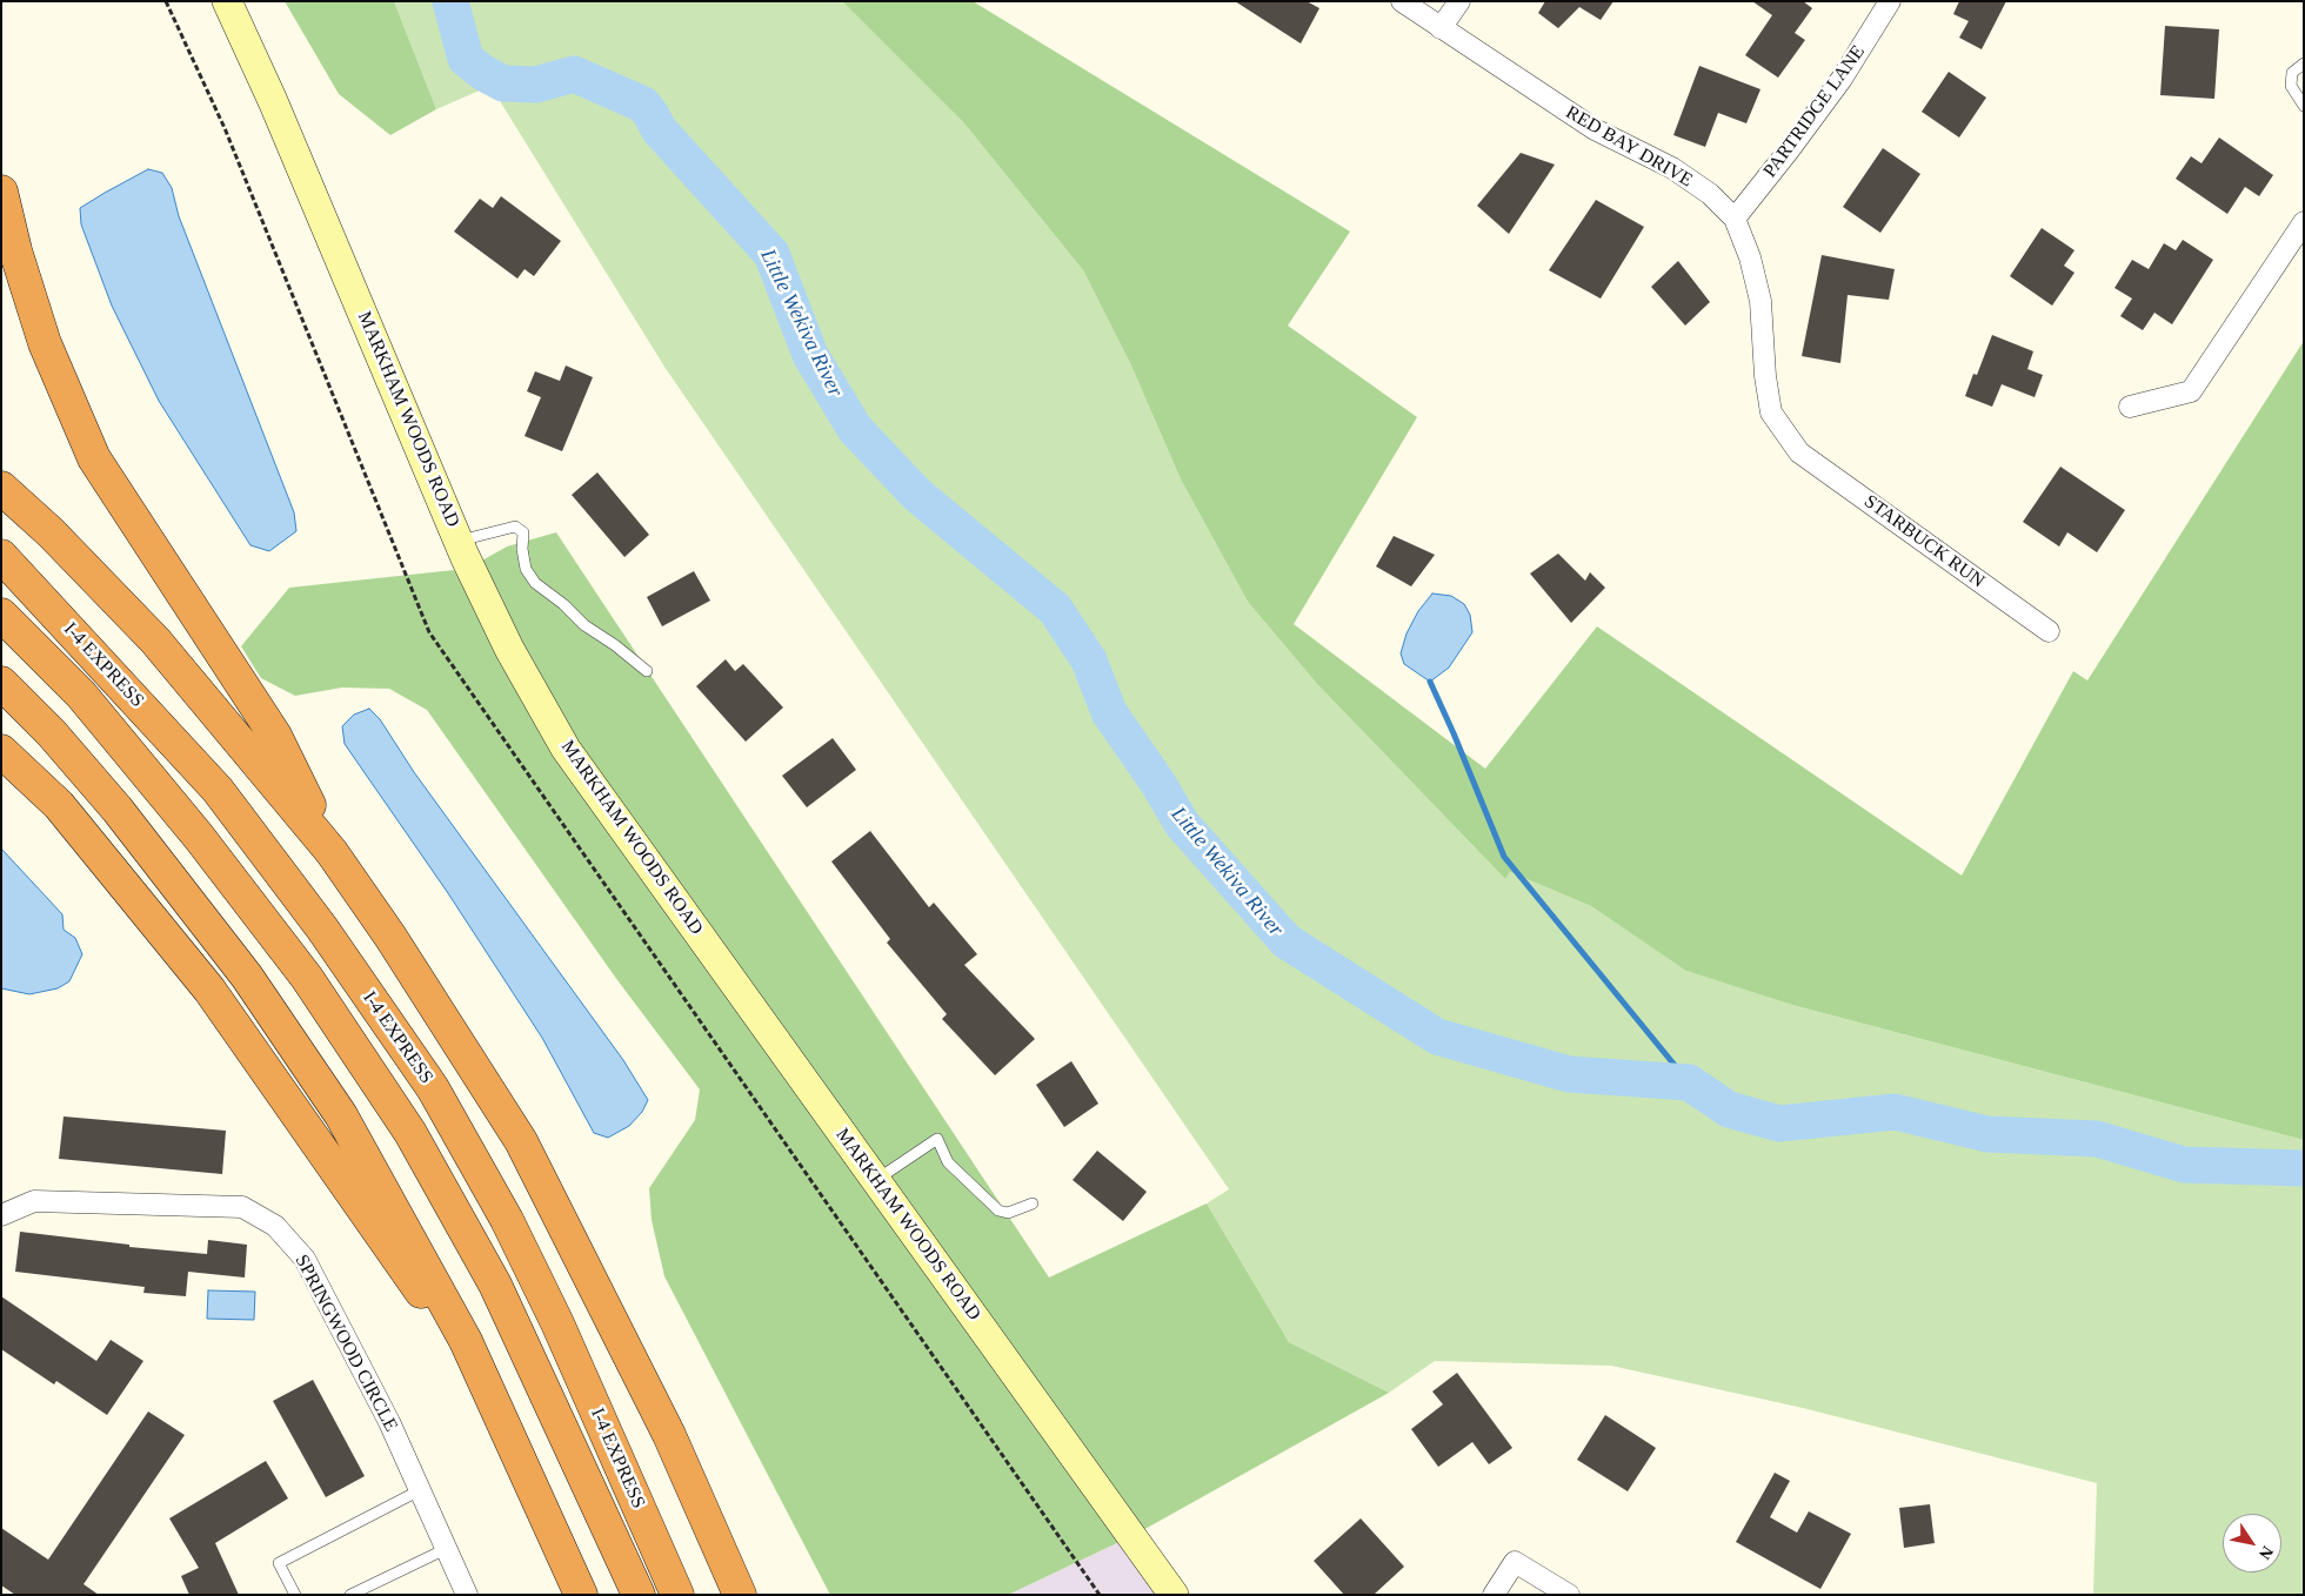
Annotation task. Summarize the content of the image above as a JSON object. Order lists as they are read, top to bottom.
{
  "streets": {
    "highway": ["I-4 EXPRESS"],
    "main road": ["MARKHAM WOODS ROAD"],
    "street": [
      "PARTRIDGE LANE",
      "RED BAY DRIVE",
      "STARBUCK RUN",
      "SPRINGWOOD CIRCLE"
    ]
  },
  "crossings": [
    ["PARTRIDGE LANE", "RED BAY DRIVE"],
    ["RED BAY DRIVE", "STARBUCK RUN"]
  ],
  "water": ["Little Wekiva River"],
  "north": "bottom right"
}
